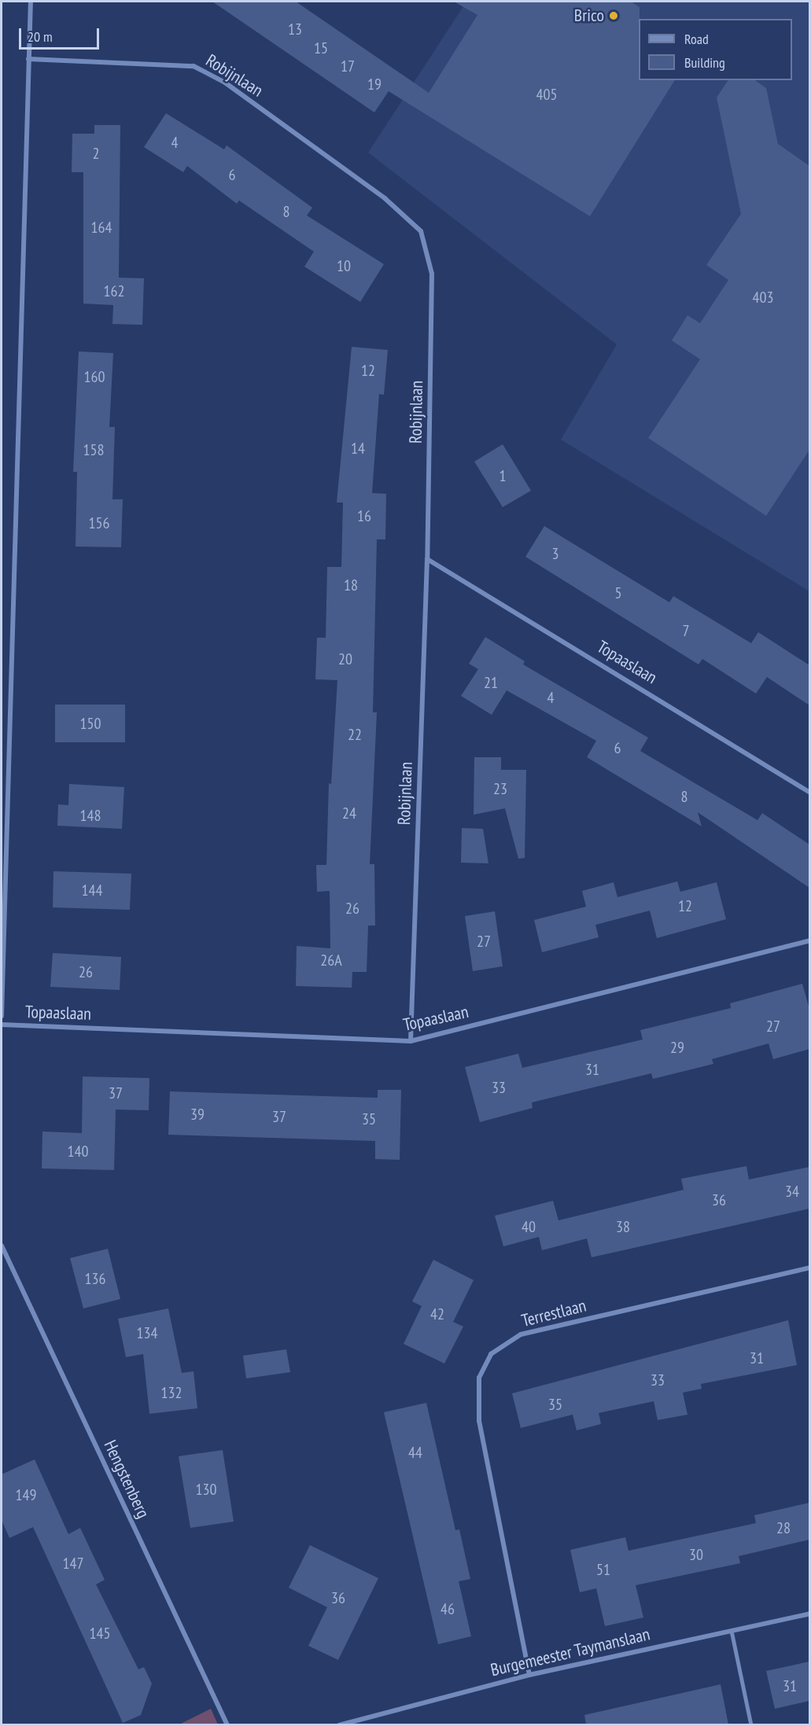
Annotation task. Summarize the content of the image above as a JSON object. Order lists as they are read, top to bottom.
{
  "streets": {
    "street": [
      "Robijnlaan",
      "Topaaslaan",
      "Terrestlaan",
      "Hengstenberg",
      "Burgemeester Taymanslaan"
    ]
  },
  "crossings": [
    ["Robijnlaan", "Topaaslaan"],
    ["Terrestlaan", "Burgemeester Taymanslaan"]
  ],
  "places": ["Brico"],
  "house_numbers": [
    "13",
    "15",
    "17",
    "19",
    "405",
    "4",
    "2",
    "6",
    "8",
    "164",
    "10",
    "162",
    "403",
    "12",
    "160",
    "14",
    "158",
    "1",
    "16",
    "156",
    "3",
    "18",
    "5",
    "7",
    "20",
    "21",
    "4",
    "150",
    "22",
    "6",
    "23",
    "8",
    "24",
    "148",
    "144",
    "12",
    "26",
    "27",
    "26A",
    "26",
    "27",
    "29",
    "31",
    "33",
    "37",
    "39",
    "37",
    "35",
    "140",
    "34",
    "36",
    "40",
    "38",
    "136",
    "42",
    "134",
    "31",
    "33",
    "132",
    "35",
    "44",
    "130",
    "149",
    "28",
    "30",
    "147",
    "51",
    "36",
    "46",
    "145",
    "31"
  ],
  "legend": ["Road", "Building"],
  "scale_bar": "20 m"
}
